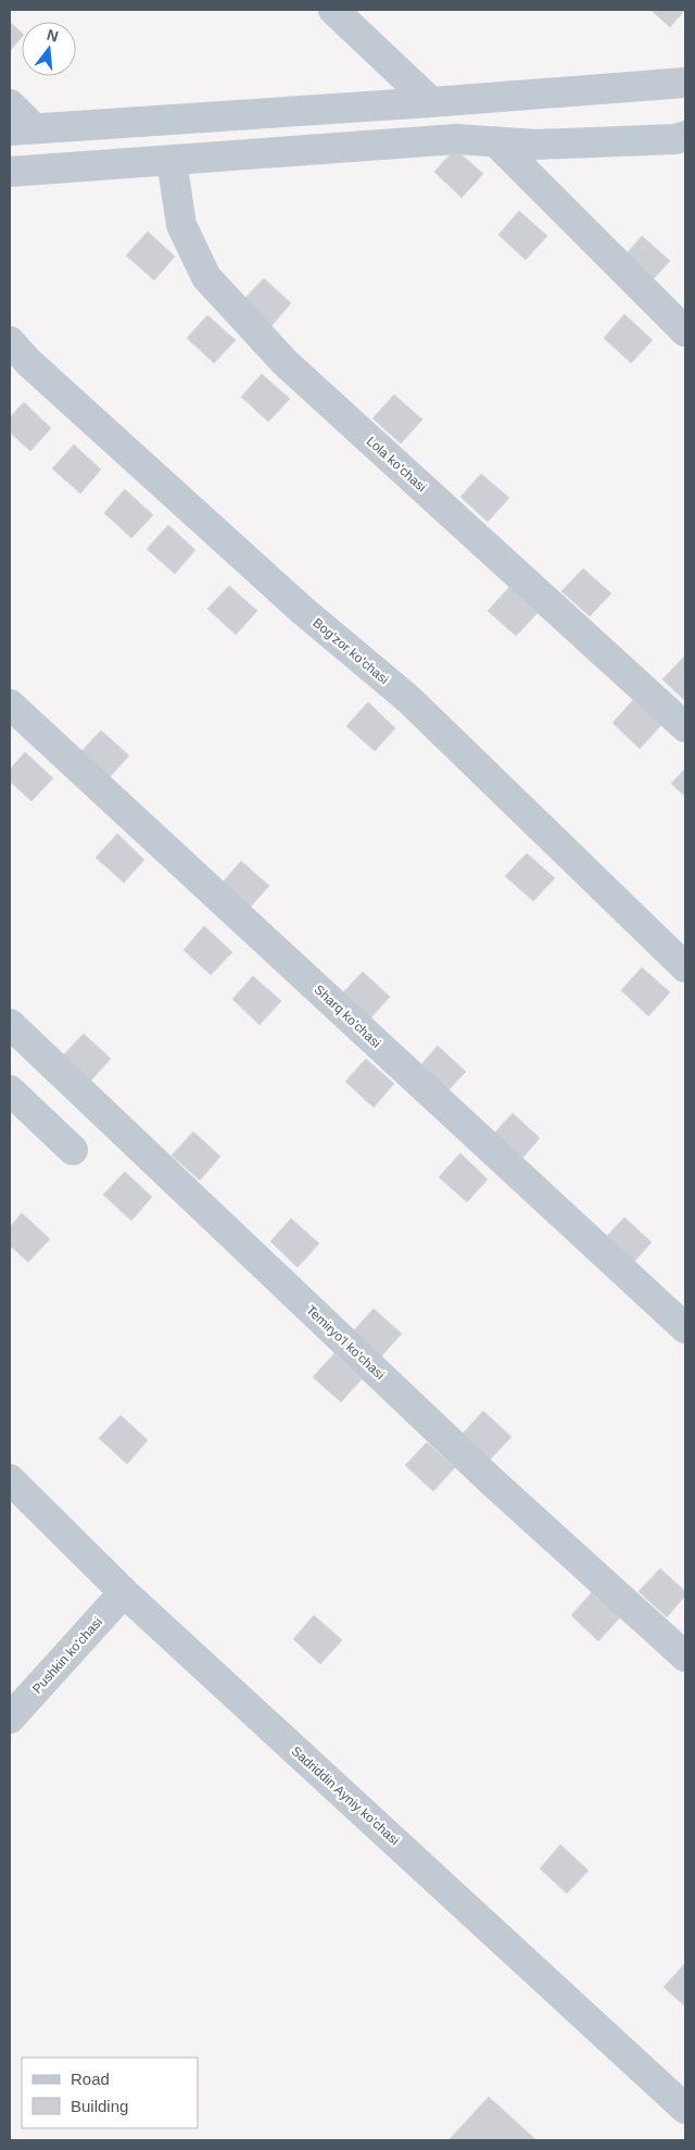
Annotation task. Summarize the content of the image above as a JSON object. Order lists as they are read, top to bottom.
{
  "streets": {
    "street": [
      "Lola ko'chasi",
      "Bog'zor ko'chasi",
      "Sharq ko'chasi",
      "Temiryo'l ko'chasi",
      "Pushkin ko'chasi",
      "Sadriddin Ayniy ko'chasi"
    ]
  },
  "crossings": [
    ["Pushkin ko'chasi", "Sadriddin Ayniy ko'chasi"]
  ],
  "legend": ["Road", "Building"],
  "north": "top"
}
